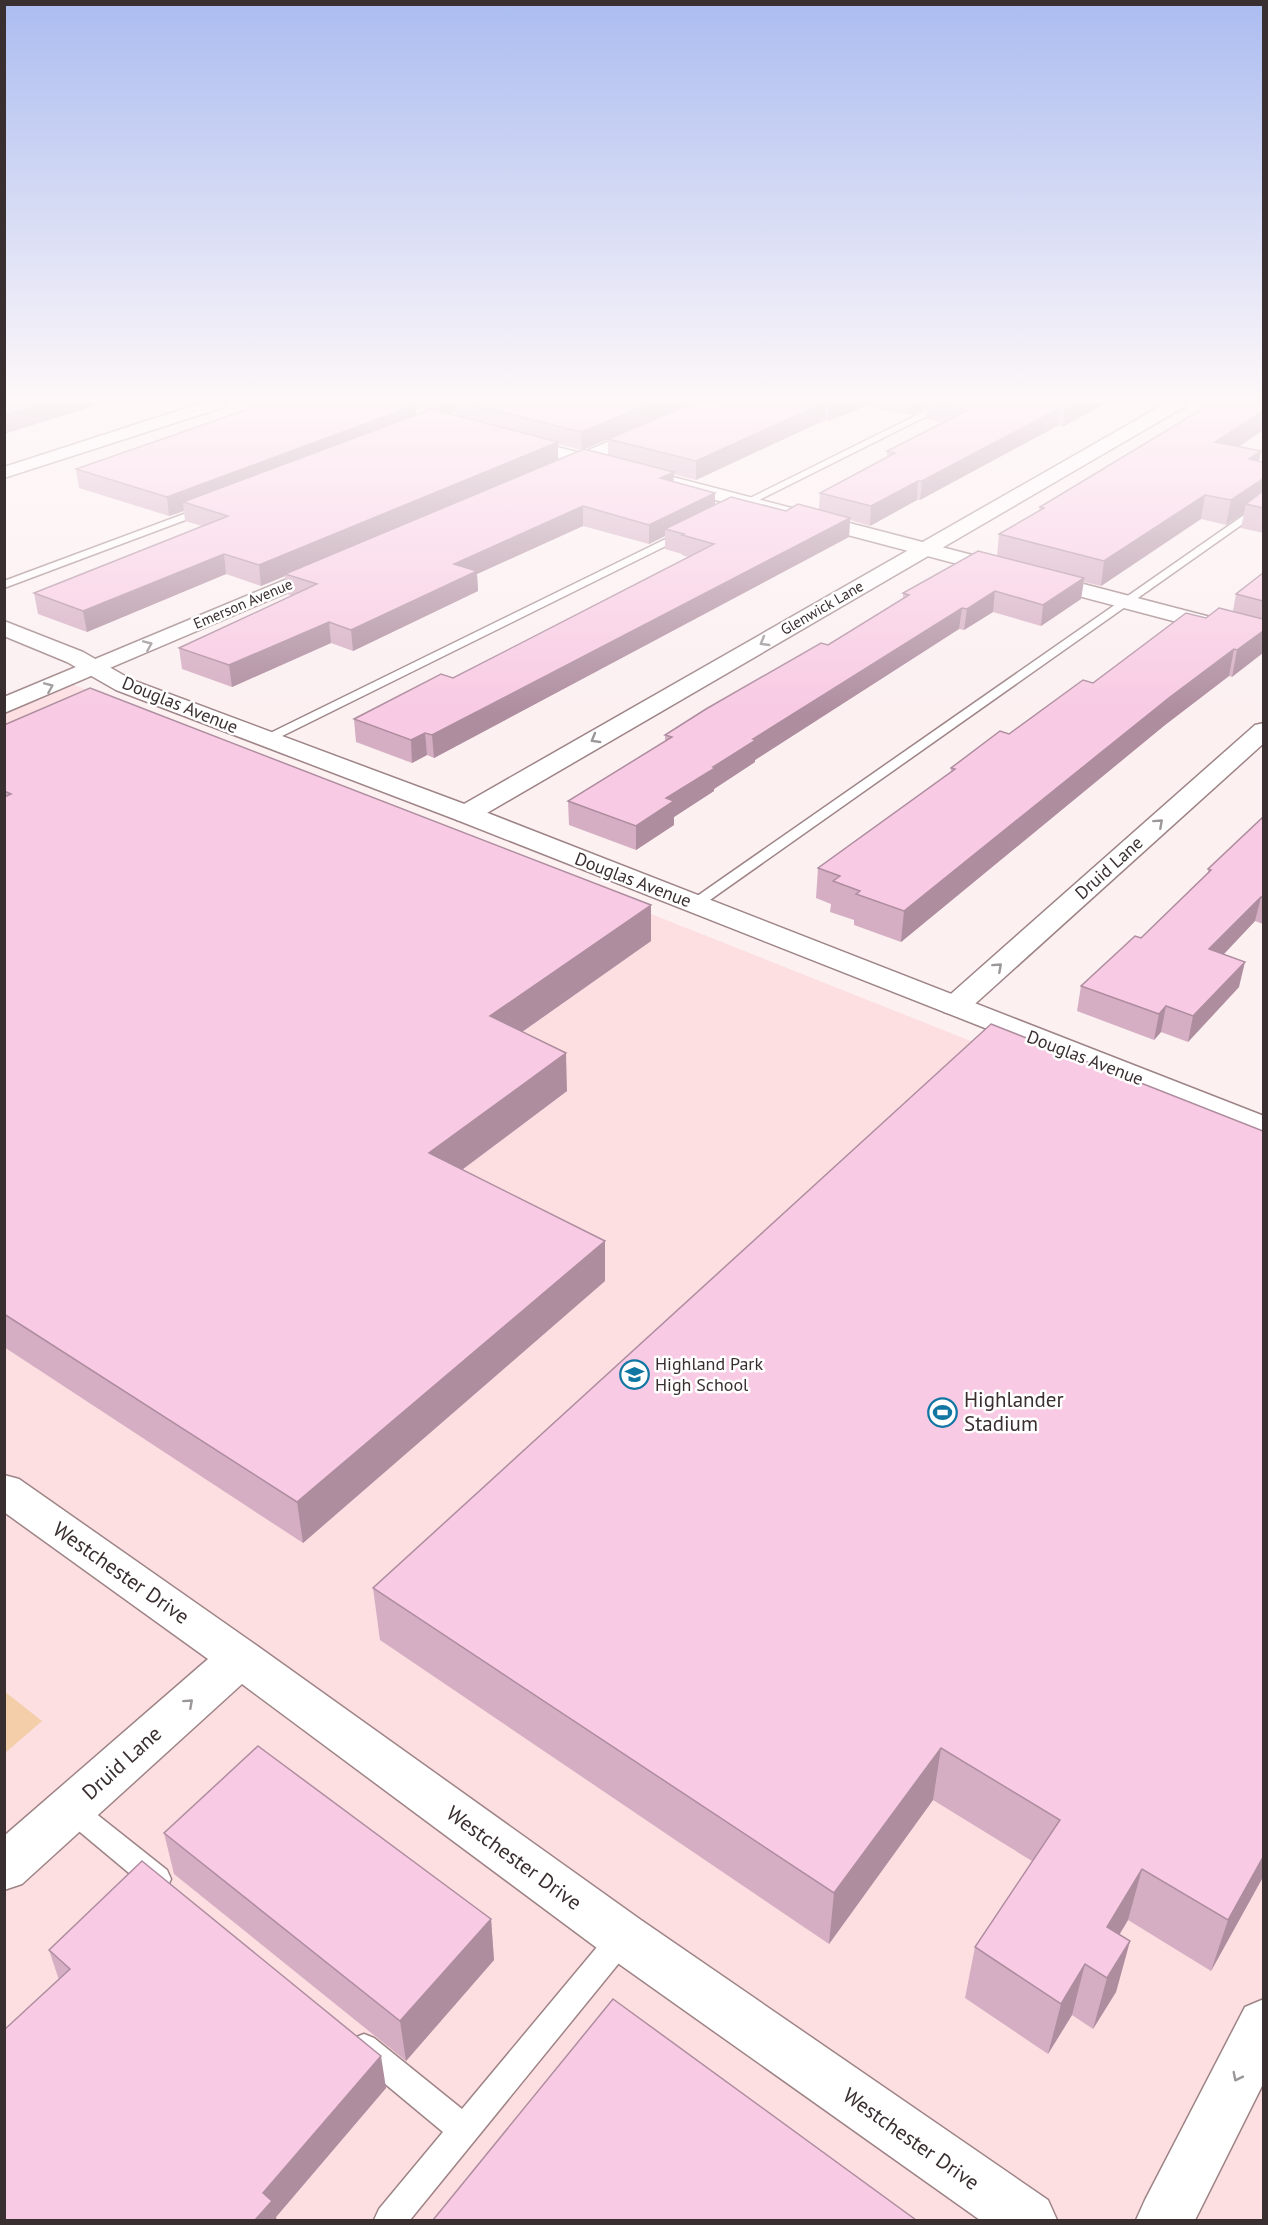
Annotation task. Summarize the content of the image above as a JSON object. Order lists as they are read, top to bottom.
{
  "streets": {
    "street": [
      "Emerson Avenue",
      "Glenwick Lane",
      "Douglas Avenue",
      "Druid Lane",
      "Westchester Drive"
    ]
  },
  "crossings": [
    ["Emerson Avenue", "Douglas Avenue"],
    ["Glenwick Lane", "Douglas Avenue"],
    ["Douglas Avenue", "Druid Lane"],
    ["Druid Lane", "Westchester Drive"]
  ],
  "one_way": ["Emerson Avenue", "Glenwick Lane", "Druid Lane"],
  "places": {
    "school or university": ["Highland Park High School"],
    "sports": ["Highlander Stadium"]
  }
}
